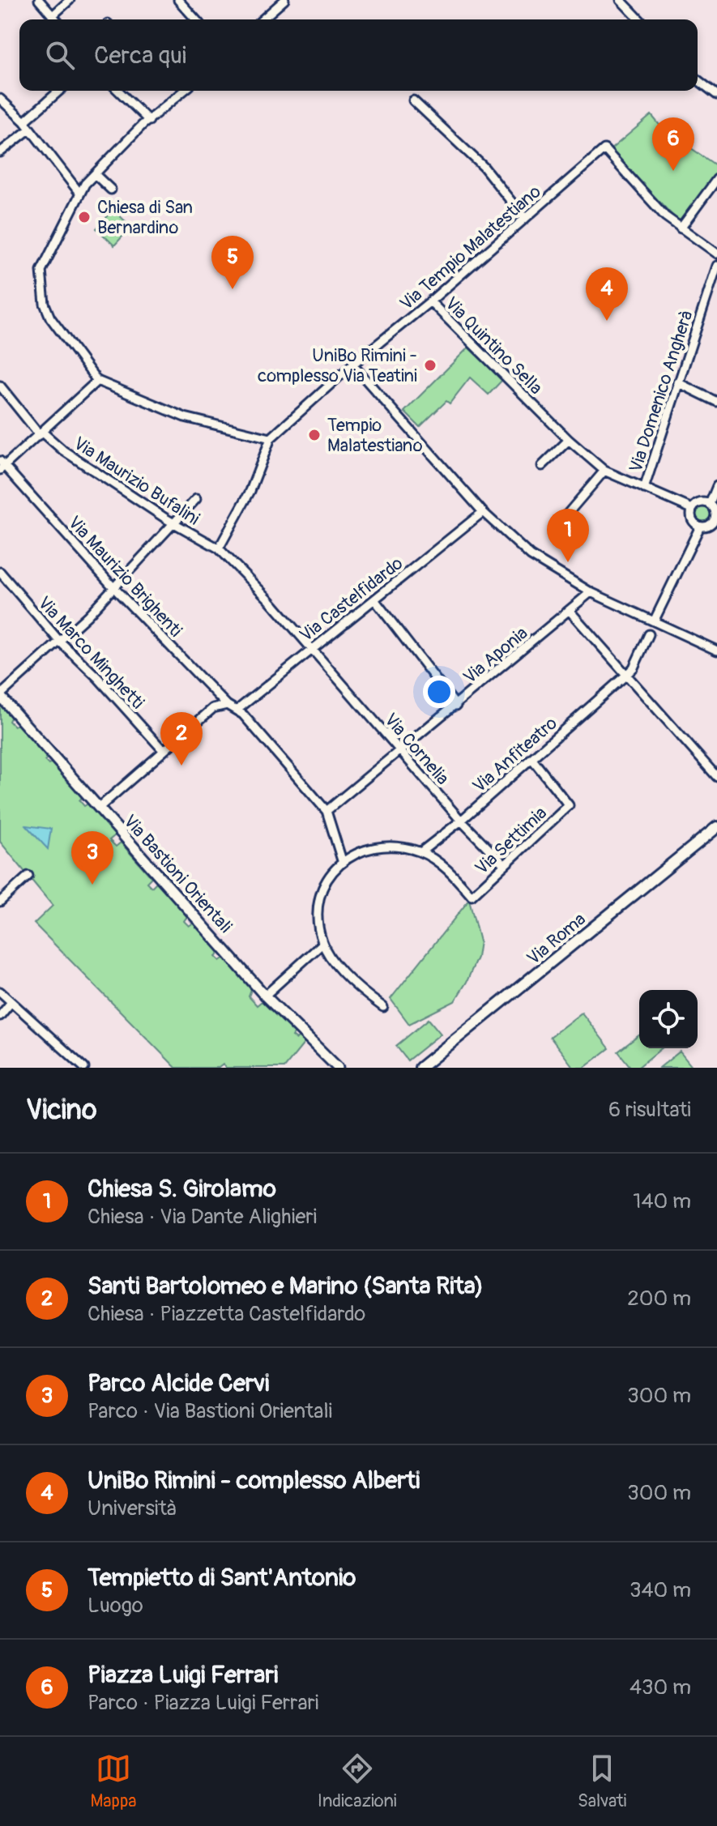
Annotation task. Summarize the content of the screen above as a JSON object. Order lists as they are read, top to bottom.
{
  "streets": {
    "main road": ["Via Roma"],
    "street": [
      "Via Tempio Malatestiano",
      "Via Quintino Sella",
      "Via Domenico Angherà",
      "Via Maurizio Bufalini",
      "Via Maurizio Brighenti",
      "Via Castelfidardo",
      "Via Marco Minghetti",
      "Via Aponia",
      "Via Cornelia",
      "Via Anfiteatro",
      "Via Settimia",
      "Via Bastioni Orientali"
    ]
  },
  "crossings": [
    ["Via Tempio Malatestiano", "Via Quintino Sella"],
    ["Via Maurizio Bufalini", "Via Castelfidardo"],
    ["Via Maurizio Bufalini", "Via Cornelia"],
    ["Via Maurizio Brighenti", "Via Castelfidardo"],
    ["Via Maurizio Brighenti", "Via Aponia"],
    ["Via Castelfidardo", "Via Marco Minghetti"],
    ["Via Castelfidardo", "Via Cornelia"],
    ["Via Castelfidardo", "Via Bastioni Orientali"],
    ["Via Aponia", "Via Cornelia"],
    ["Via Cornelia", "Via Anfiteatro"],
    ["Via Cornelia", "Via Settimia"],
    ["Via Anfiteatro", "Via Settimia"]
  ],
  "places": ["Chiesa di San Bernardino", "UniBo Rimini - complesso Via Teatini", "Tempio Malatestiano"],
  "page": {
    "search": "Cerca qui",
    "pins": [
      "6",
      "5",
      "4",
      "1",
      "2",
      "3"
    ],
    "heading": ["Vicino", "6 risultati"],
    "list": [
      {
        "mark": "1",
        "name": "Chiesa S. Girolamo",
        "note": "Chiesa · Via Dante Alighieri",
        "value": "140 m"
      },
      {
        "mark": "2",
        "name": "Santi Bartolomeo e Marino (Santa Rita)",
        "note": "Chiesa · Piazzetta Castelfidardo",
        "value": "200 m"
      },
      {
        "mark": "3",
        "name": "Parco Alcide Cervi",
        "note": "Parco · Via Bastioni Orientali",
        "value": "300 m"
      },
      {
        "mark": "4",
        "name": "UniBo Rimini - complesso Alberti",
        "note": "Università",
        "value": "300 m"
      },
      {
        "mark": "5",
        "name": "Tempietto di Sant'Antonio",
        "note": "Luogo",
        "value": "340 m"
      },
      {
        "mark": "6",
        "name": "Piazza Luigi Ferrari",
        "note": "Parco · Piazza Luigi Ferrari",
        "value": "430 m"
      }
    ],
    "nav": ["Mappa", "Indicazioni", "Salvati"]
  }
}
